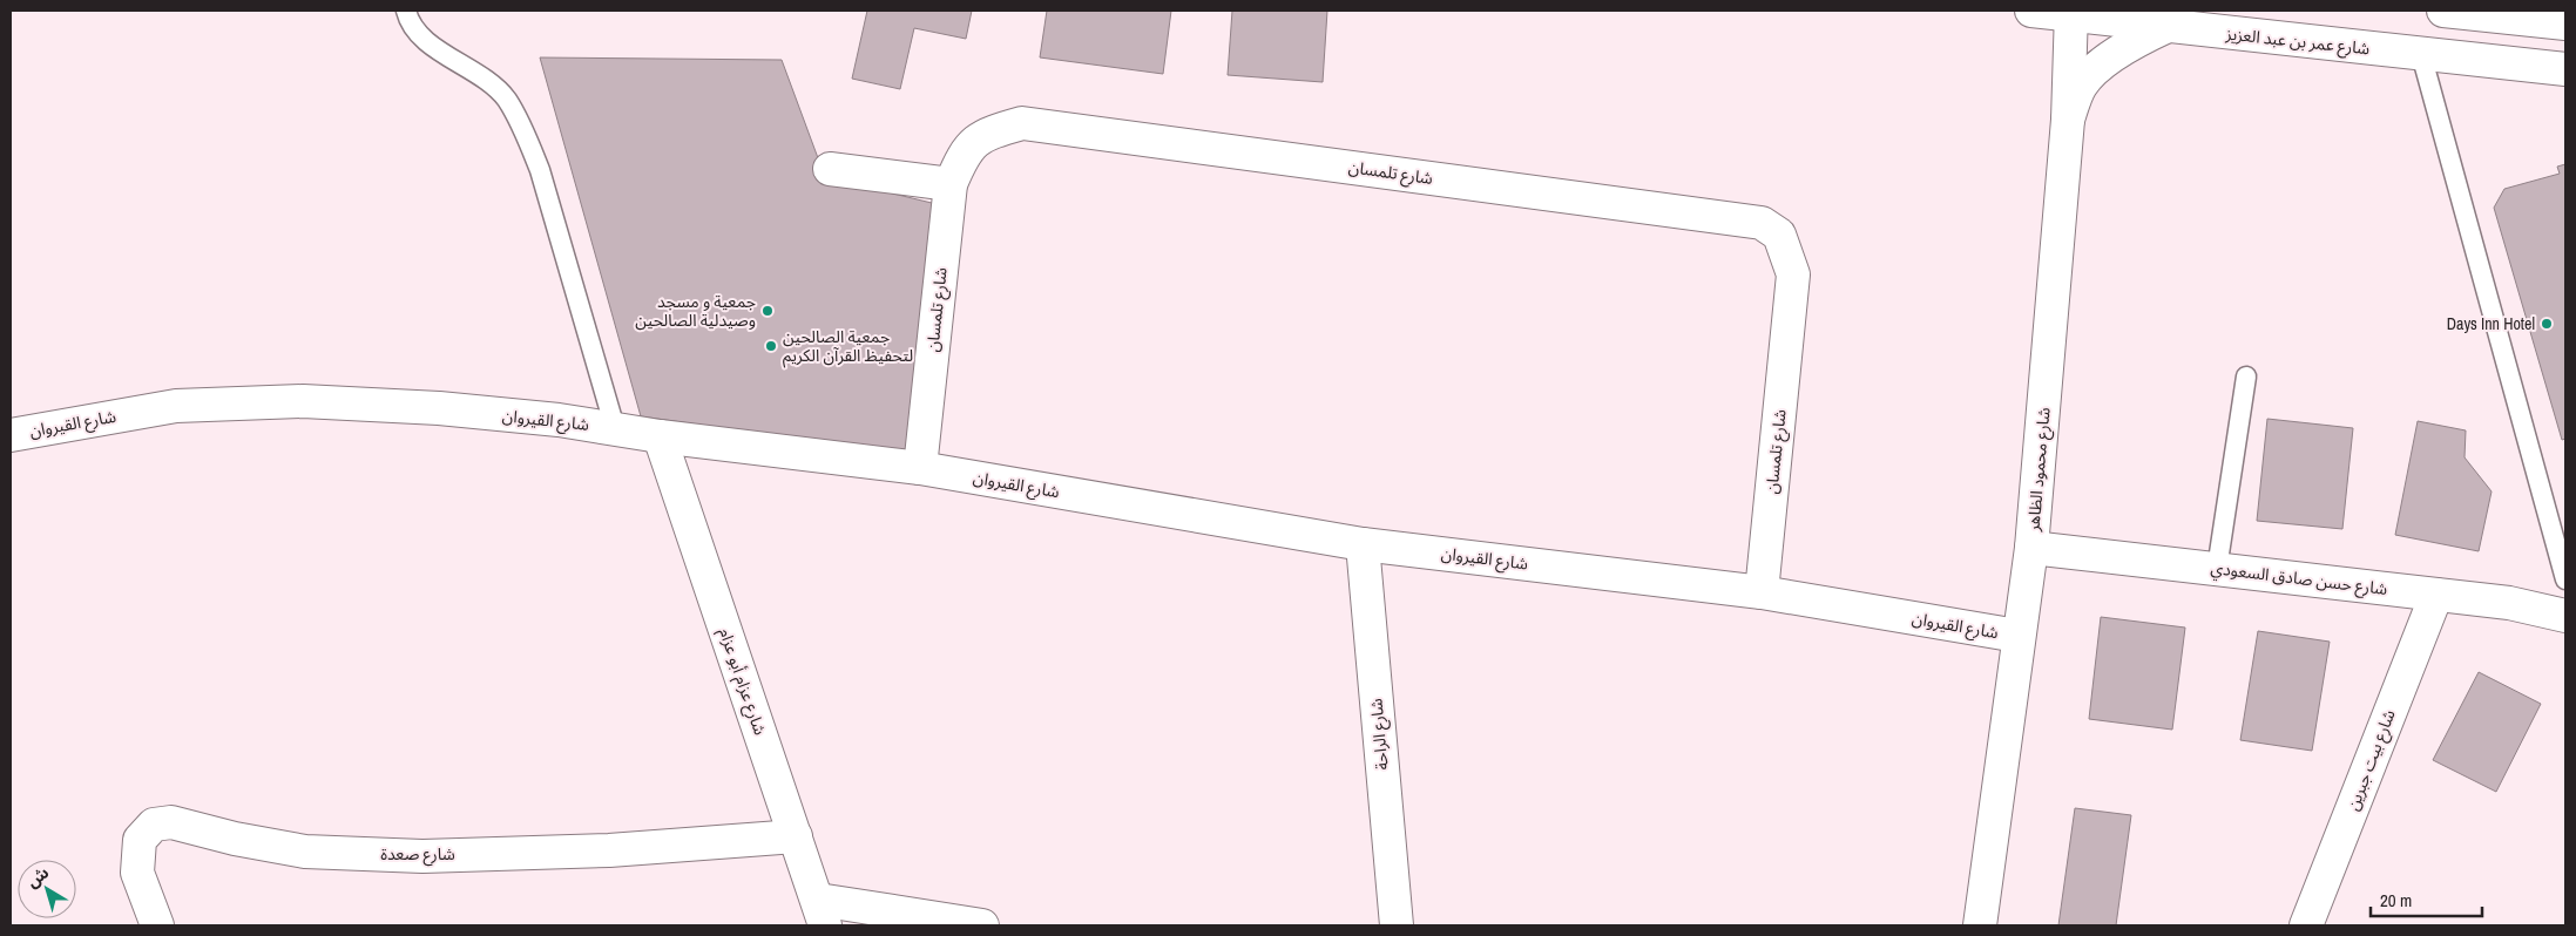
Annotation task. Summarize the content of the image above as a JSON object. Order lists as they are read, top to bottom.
{
  "streets": {
    "street": [
      "شارع عمر بن عبد العزيز",
      "شارع تلمسان",
      "شارع القيروان",
      "شارع محمود الظاهر",
      "شارع حسن صادق السعودي",
      "شارع عزام أبو عزام",
      "شارع الراحة",
      "شارع بيت جبرين",
      "شارع صعدة"
    ]
  },
  "crossings": [
    ["شارع عمر بن عبد العزيز", "شارع محمود الظاهر"],
    ["شارع تلمسان", "شارع القيروان"],
    ["شارع القيروان", "شارع محمود الظاهر"],
    ["شارع القيروان", "شارع عزام أبو عزام"],
    ["شارع القيروان", "شارع الراحة"],
    ["شارع محمود الظاهر", "شارع حسن صادق السعودي"],
    ["شارع حسن صادق السعودي", "شارع بيت جبرين"],
    ["شارع عزام أبو عزام", "شارع صعدة"]
  ],
  "places": ["جمعية و مسجد وصيدلية الصالحين", "Days Inn Hotel", "جمعية الصالحين لتحفيظ القرآن الكريم"],
  "scale_bar": "20 m",
  "north": "top left"
}
